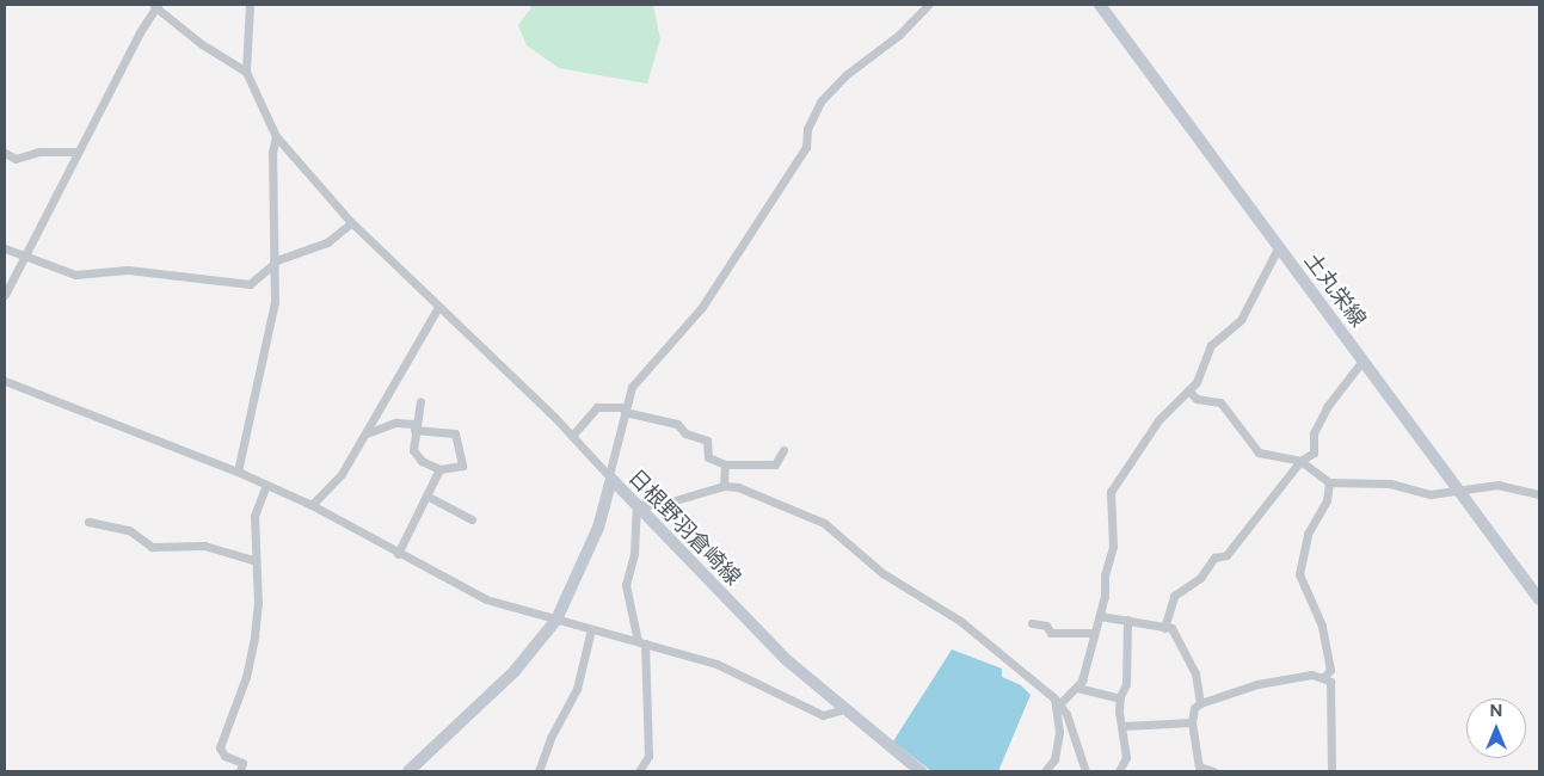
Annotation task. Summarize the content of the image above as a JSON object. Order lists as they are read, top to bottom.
{
  "streets": {
    "main road": ["土丸栄線", "日根野羽倉崎線"]
  },
  "north": "top"
}
